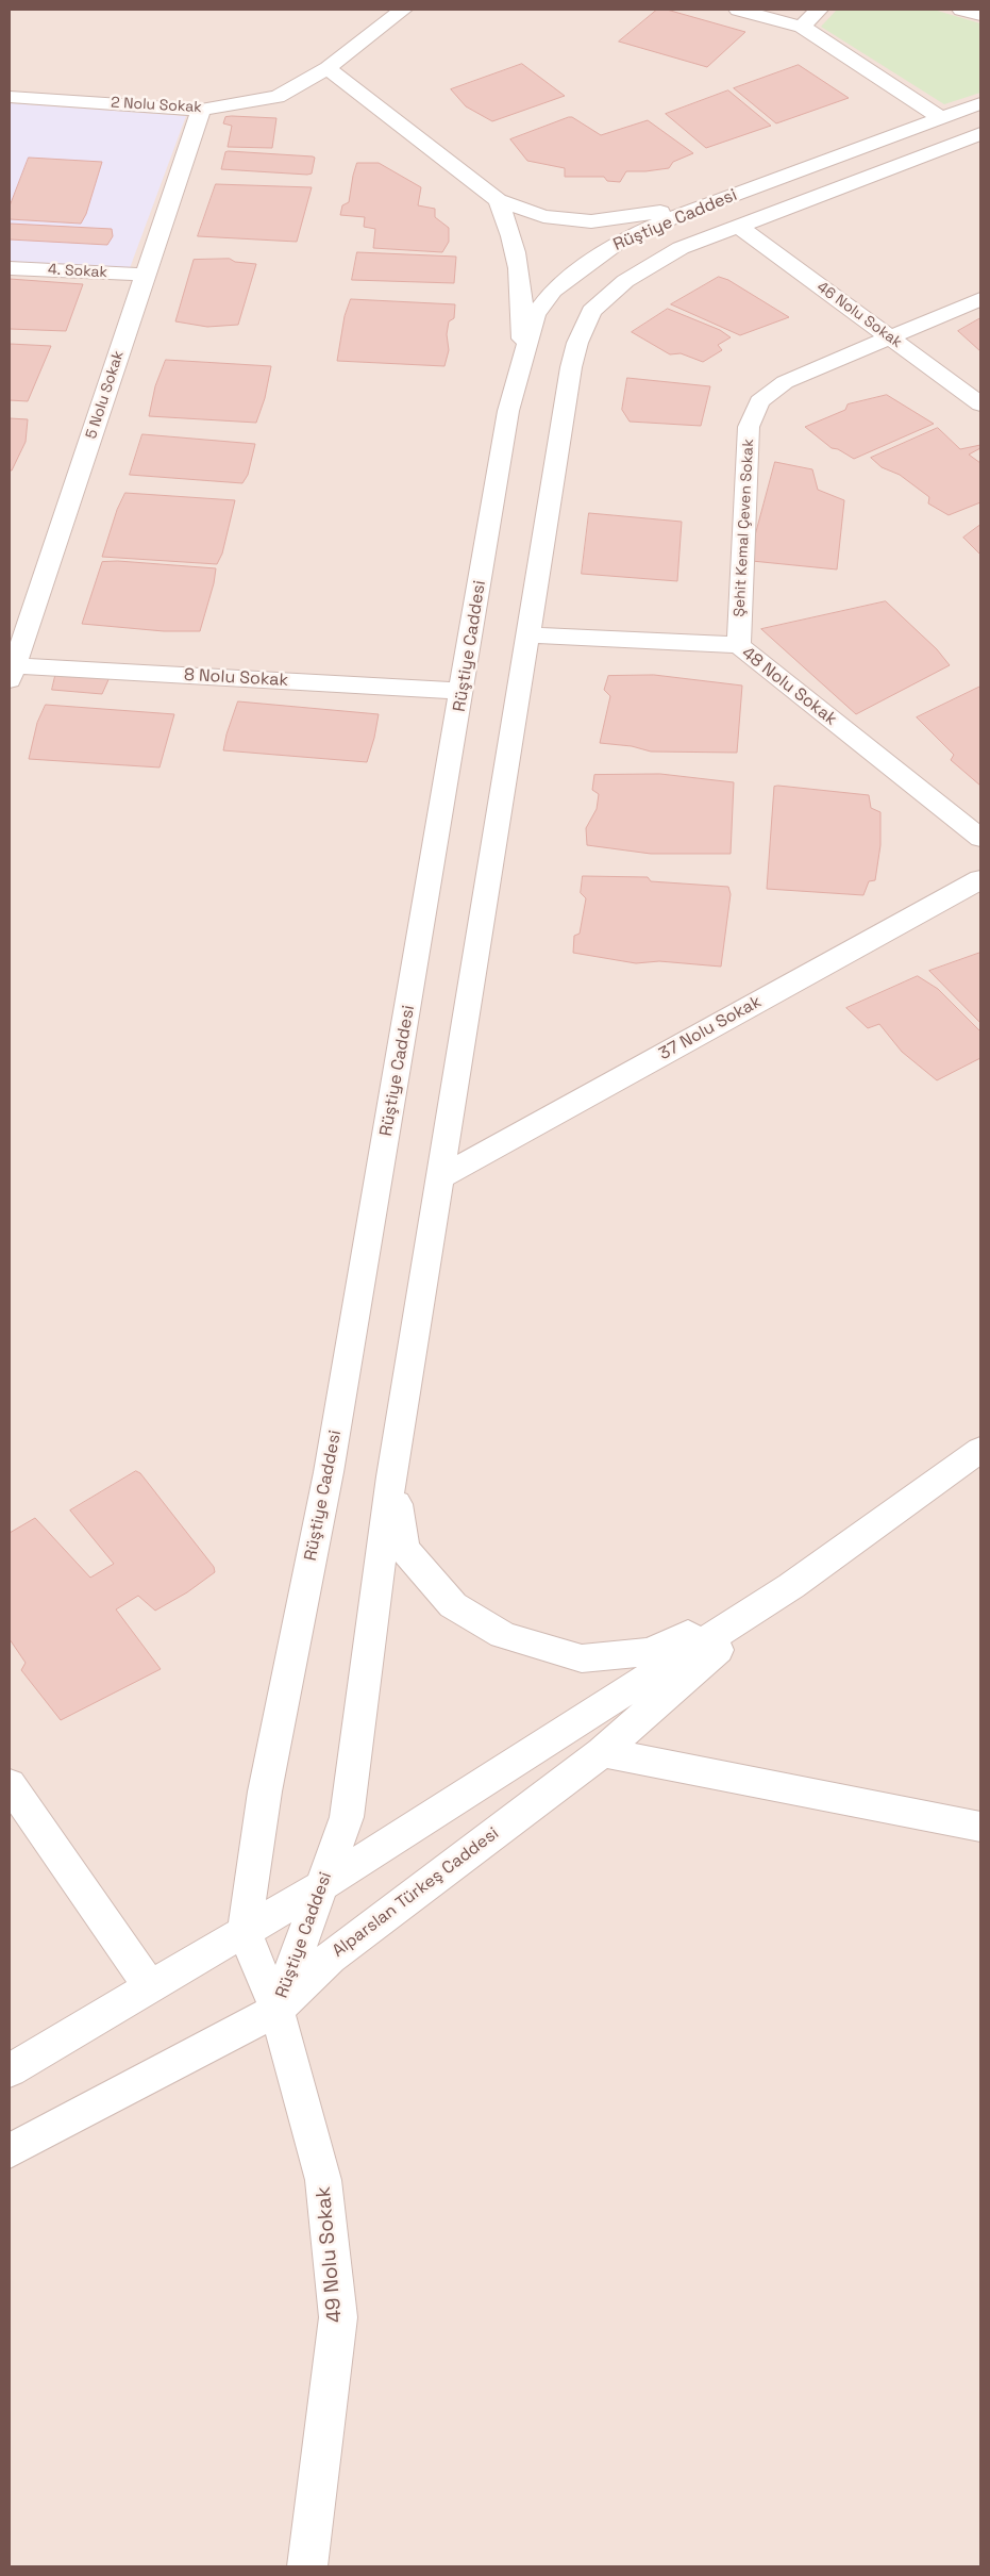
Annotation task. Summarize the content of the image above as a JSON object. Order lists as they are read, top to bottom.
{
  "streets": {
    "street": [
      "2 Nolu Sokak",
      "Rüştiye Caddesi",
      "4. Sokak",
      "46 Nolu Sokak",
      "5 Nolu Sokak",
      "Şehit Kemal Çeven Sokak",
      "8 Nolu Sokak",
      "48 Nolu Sokak",
      "37 Nolu Sokak",
      "Alparslan Türkeş Caddesi",
      "49 Nolu Sokak"
    ]
  },
  "crossings": [
    ["2 Nolu Sokak", "5 Nolu Sokak"],
    ["Rüştiye Caddesi", "46 Nolu Sokak"],
    ["Rüştiye Caddesi", "8 Nolu Sokak"],
    ["Rüştiye Caddesi", "48 Nolu Sokak"],
    ["Rüştiye Caddesi", "37 Nolu Sokak"],
    ["Rüştiye Caddesi", "Alparslan Türkeş Caddesi"],
    ["Rüştiye Caddesi", "49 Nolu Sokak"],
    ["4. Sokak", "5 Nolu Sokak"],
    ["46 Nolu Sokak", "Şehit Kemal Çeven Sokak"],
    ["5 Nolu Sokak", "8 Nolu Sokak"],
    ["Şehit Kemal Çeven Sokak", "48 Nolu Sokak"],
    ["Alparslan Türkeş Caddesi", "49 Nolu Sokak"]
  ]
}
